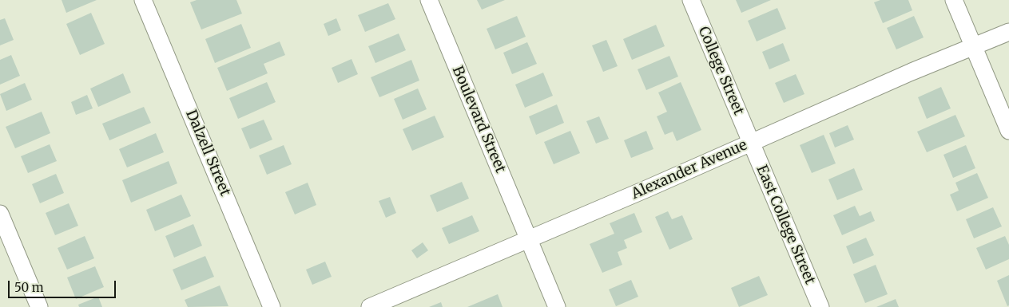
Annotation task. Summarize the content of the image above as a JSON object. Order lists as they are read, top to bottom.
{
  "streets": {
    "street": [
      "College Street",
      "Boulevard Street",
      "Dalzell Street",
      "Alexander Avenue",
      "East College Street"
    ]
  },
  "crossings": [
    ["College Street", "Alexander Avenue"],
    ["College Street", "East College Street"],
    ["Boulevard Street", "Alexander Avenue"],
    ["Alexander Avenue", "East College Street"]
  ],
  "scale_bar": "50 m"
}
